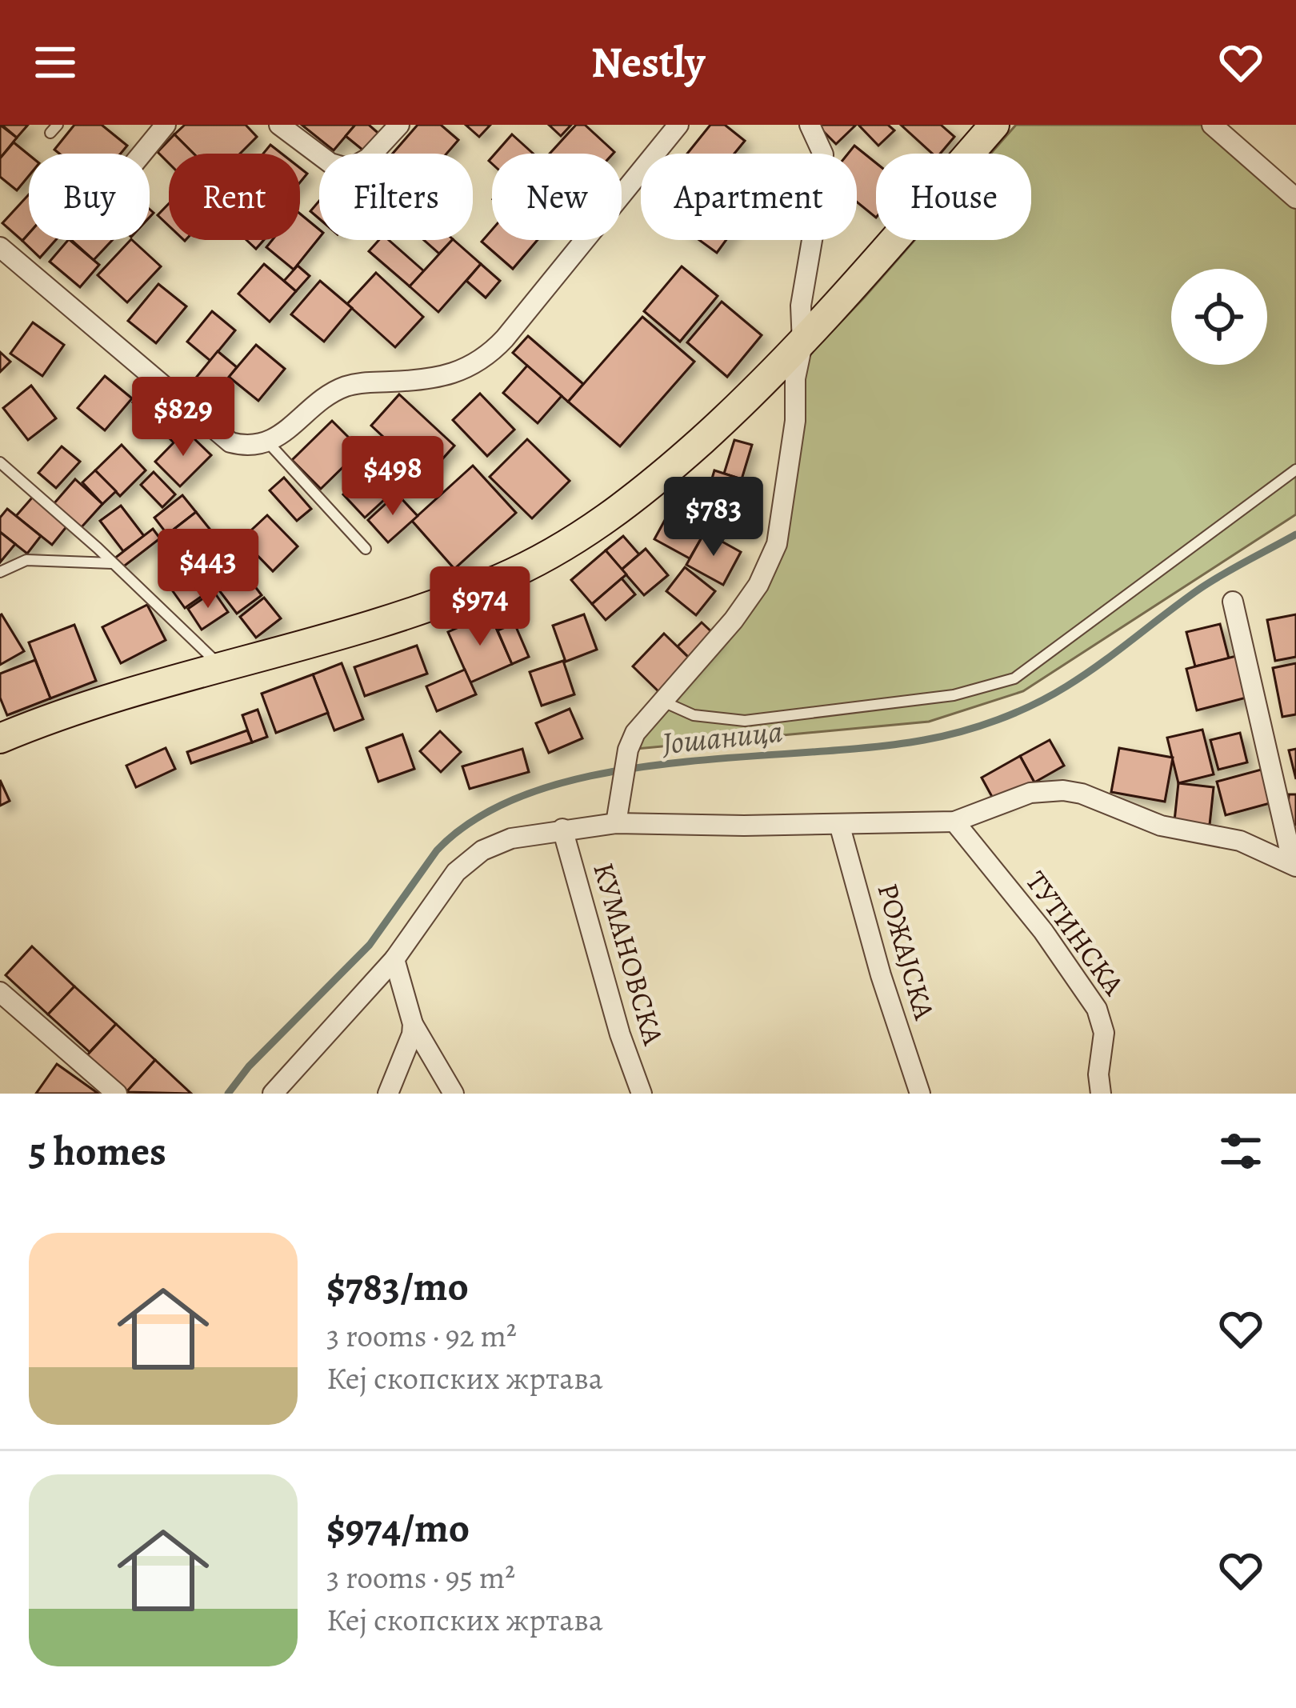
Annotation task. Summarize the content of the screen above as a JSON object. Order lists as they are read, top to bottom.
{
  "streets": {
    "street": ["ТУТИНСКА", "РОЖАЈСКА", "КУМАНОВСКА"]
  },
  "crossings": [
    ["РОЖАЈСКА", "КУМАНОВСКА"]
  ],
  "water": ["Јошаница"],
  "page": {
    "header": "Nestly",
    "chip": [
      "Buy",
      "Rent",
      "Filters",
      "New",
      "Apartment",
      "House"
    ],
    "price": [
      "$829",
      "$498",
      "$783",
      "$443",
      "$974"
    ],
    "heading": "5 homes",
    "list": [
      {
        "name": "$783/mo",
        "note": "3 rooms · 92 m² · Кеј скопских жртава"
      },
      {
        "name": "$974/mo",
        "note": "3 rooms · 95 m² · Кеј скопских жртава"
      }
    ]
  }
}
